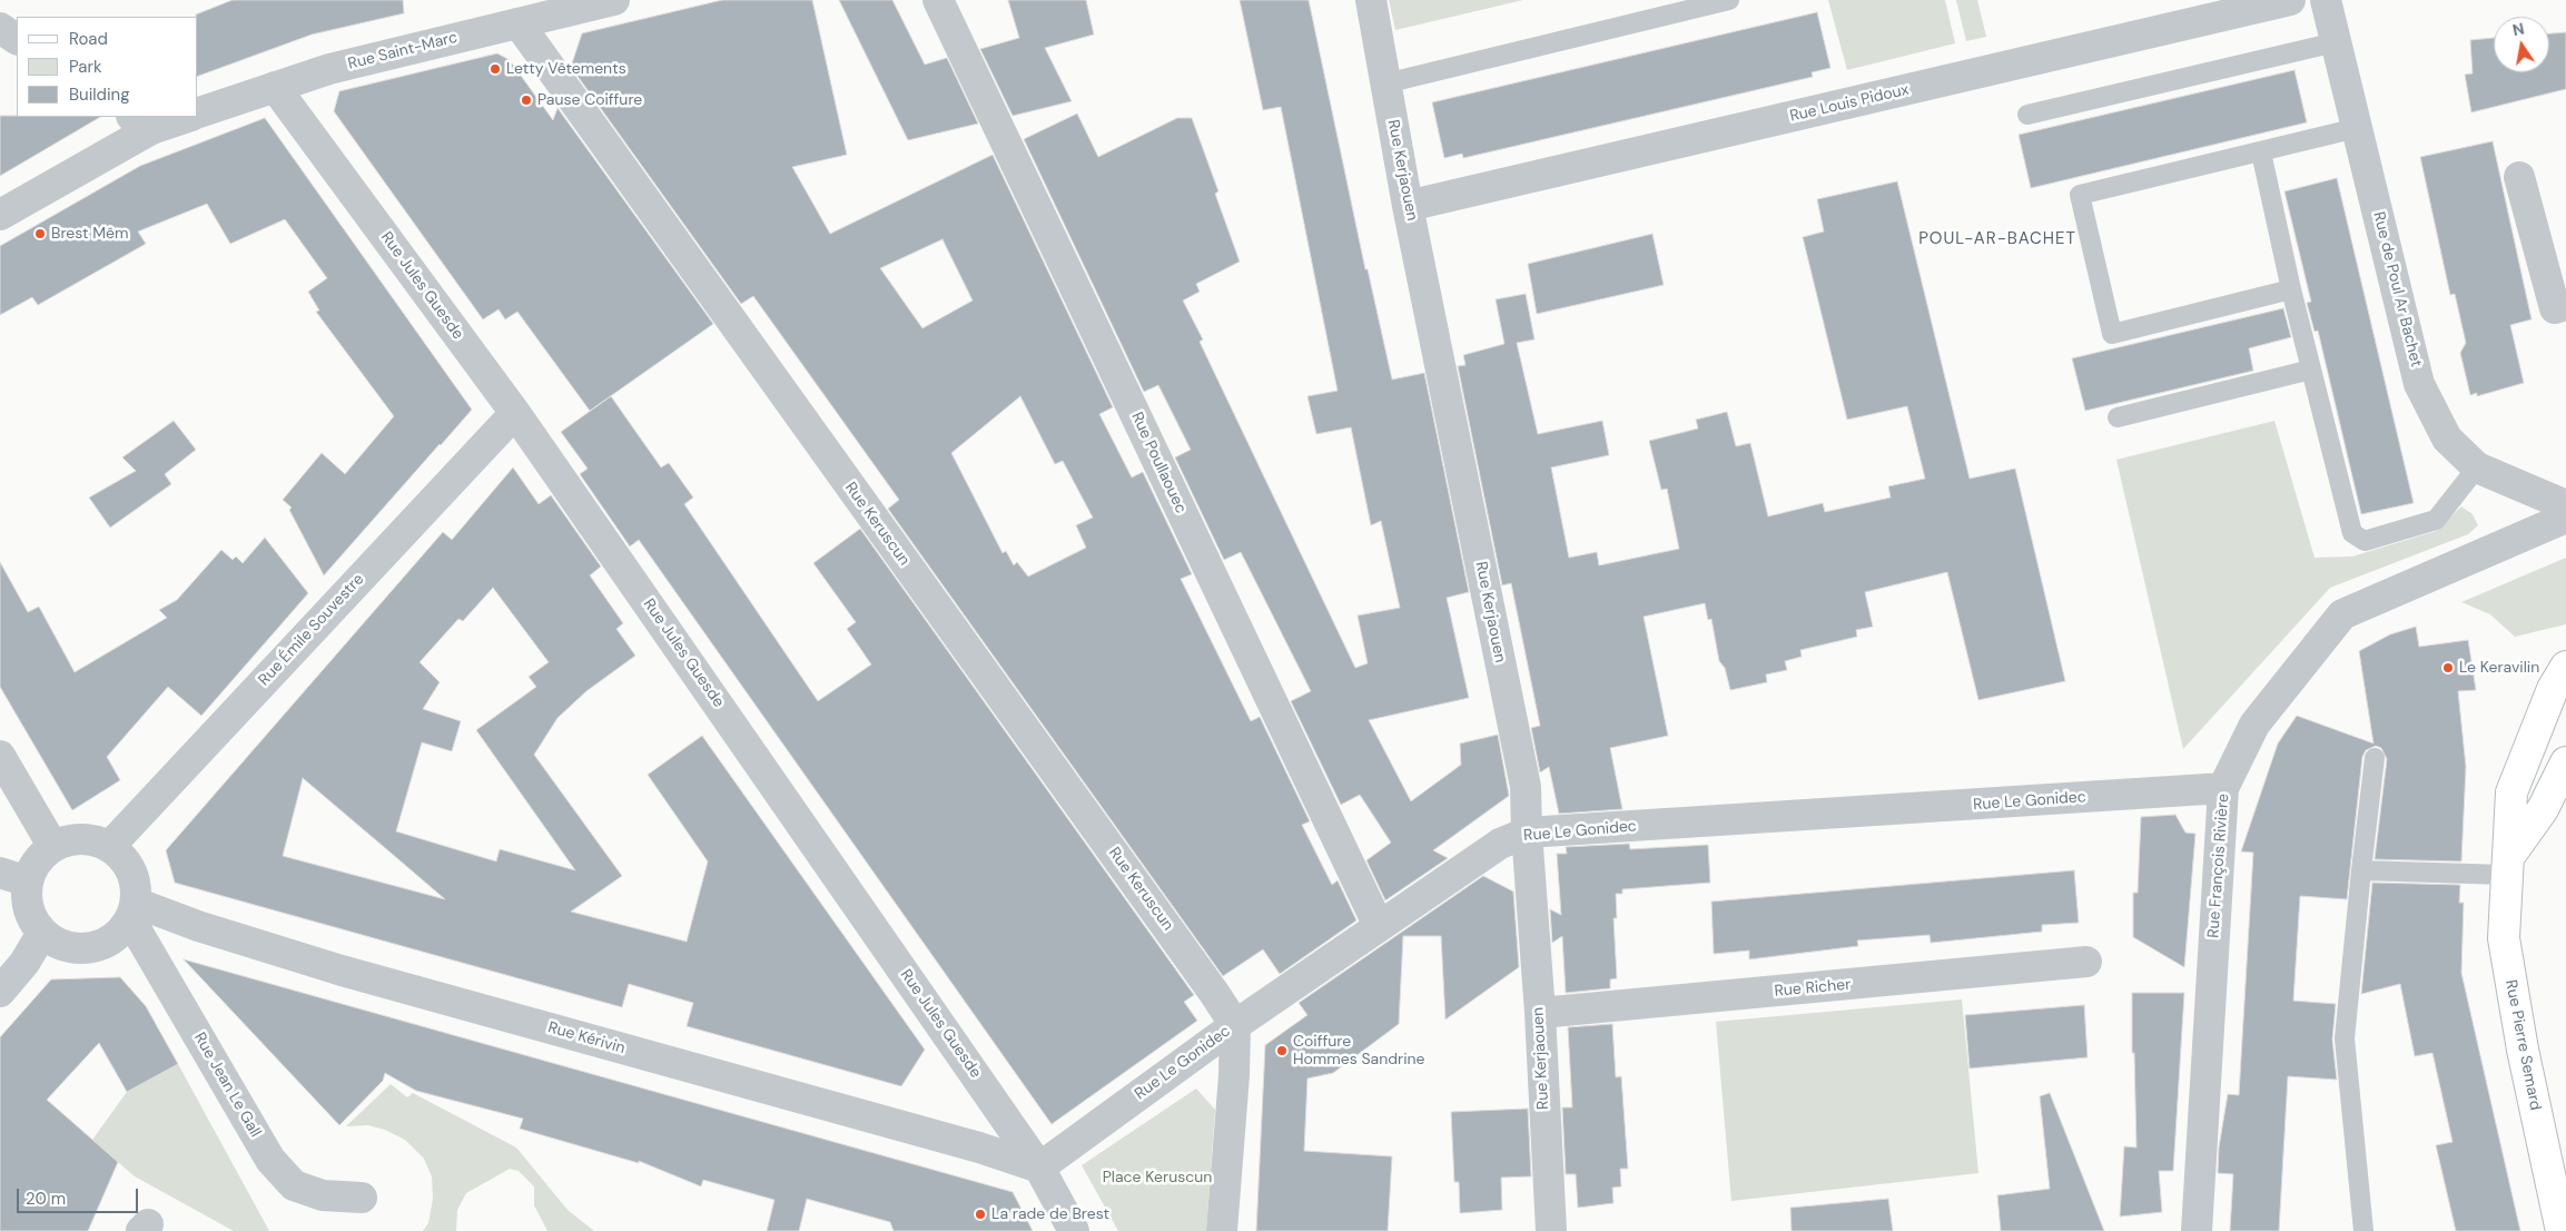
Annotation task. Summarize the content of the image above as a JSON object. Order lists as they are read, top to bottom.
{
  "streets": {
    "main road": ["Rue Pierre Semard"],
    "street": [
      "Rue Saint-Marc",
      "Rue Louis Pidoux",
      "Rue Kerjaouen",
      "Rue Jules Guesde",
      "Rue de Poul Ar Bachet",
      "Rue Poullaouec",
      "Rue Keruscun",
      "Rue Émile Souvestre",
      "Rue Le Gonidec",
      "Rue François Rivière",
      "Rue Richer",
      "Rue Kérivin",
      "Rue Jean Le Gall"
    ]
  },
  "crossings": [
    ["Rue Saint-Marc", "Rue Jules Guesde"],
    ["Rue Saint-Marc", "Rue Keruscun"],
    ["Rue Louis Pidoux", "Rue Kerjaouen"],
    ["Rue Kerjaouen", "Rue Le Gonidec"],
    ["Rue Kerjaouen", "Rue Richer"],
    ["Rue Jules Guesde", "Rue Émile Souvestre"],
    ["Rue Jules Guesde", "Rue Le Gonidec"],
    ["Rue Jules Guesde", "Rue Kérivin"],
    ["Rue Poullaouec", "Rue Le Gonidec"],
    ["Rue Keruscun", "Rue Le Gonidec"],
    ["Rue Émile Souvestre", "Rue Kérivin"],
    ["Rue Émile Souvestre", "Rue Jean Le Gall"],
    ["Rue Le Gonidec", "Rue François Rivière"],
    ["Rue Le Gonidec", "Rue Kérivin"],
    ["Rue Kérivin", "Rue Jean Le Gall"]
  ],
  "districts": ["POUL-AR-BACHET"],
  "parks": ["Place Keruscun"],
  "places": [
    "Letty Vêtements",
    "Pause Coiffure",
    "Brest Mêm",
    "Le Keravilin",
    "Coiffure Hommes Sandrine",
    "La rade de Brest"
  ],
  "legend": ["Road", "Park", "Building"],
  "scale_bar": "20 m",
  "north": "top"
}
